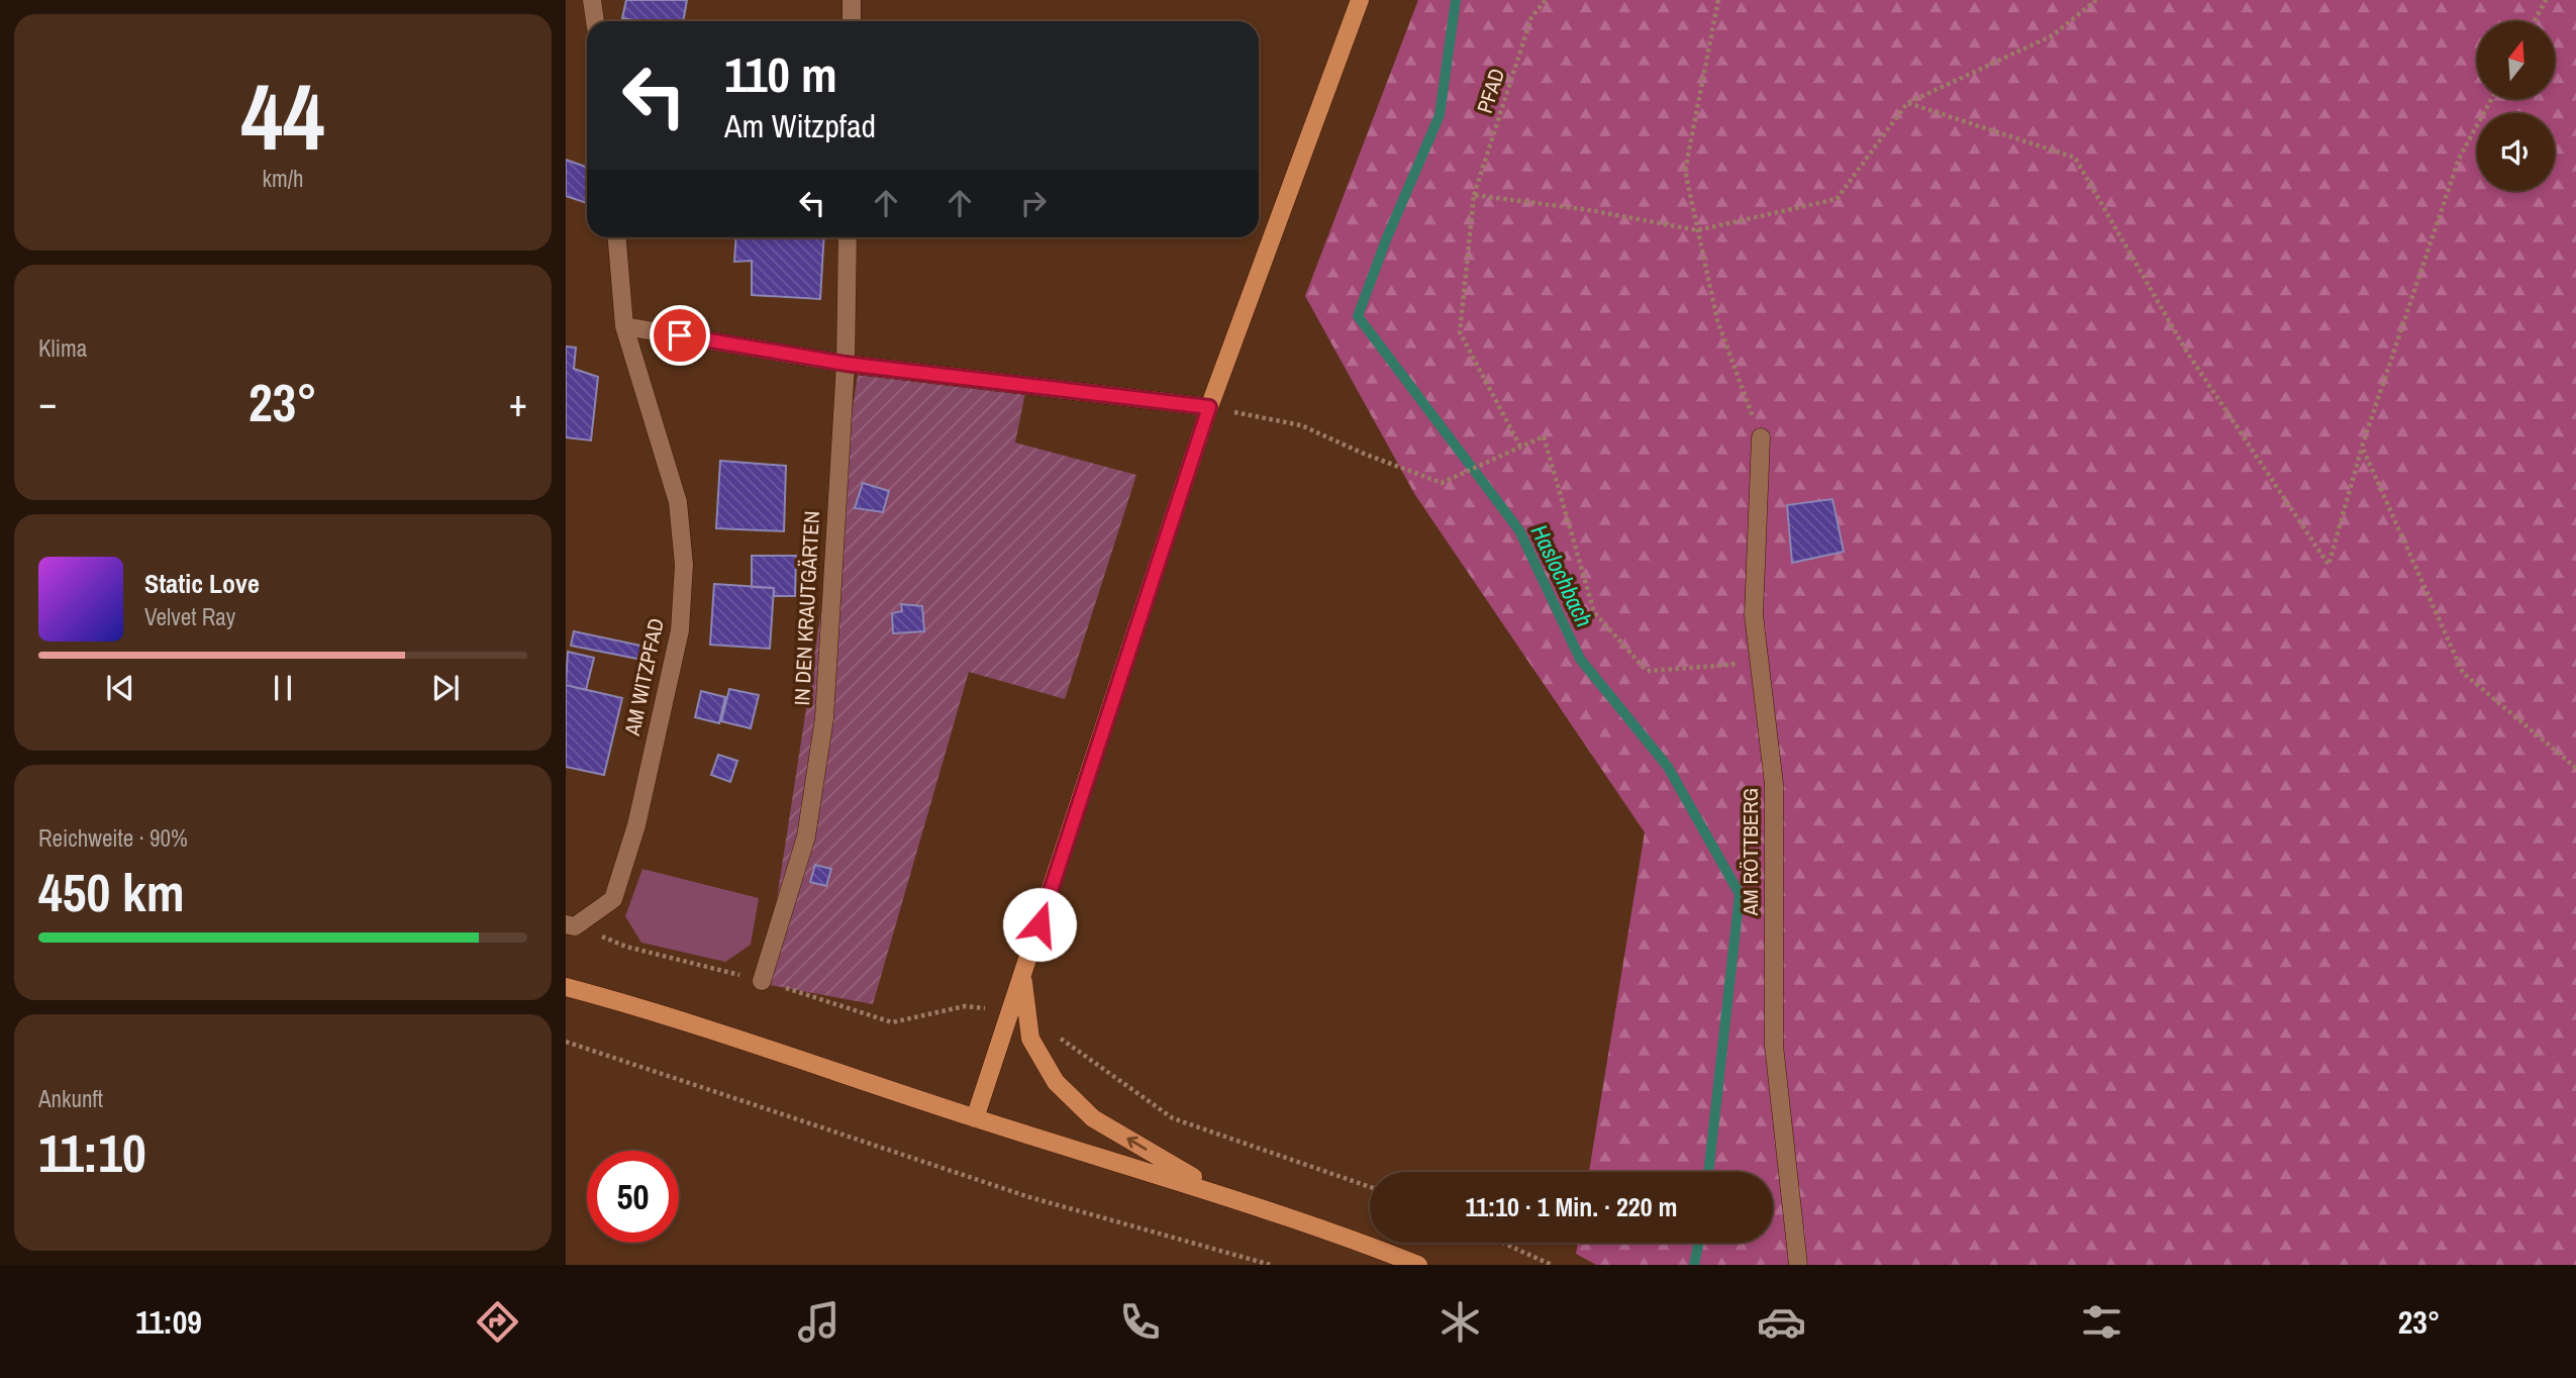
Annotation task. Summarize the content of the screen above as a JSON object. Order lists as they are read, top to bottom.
{
  "streets": {
    "street": ["IN DEN KRAUTGÄRTEN", "AM WITZPFAD", "AM RÖTTBERG"],
    "path": ["PFAD"]
  },
  "water": ["Haslochbach"],
  "north": "top",
  "page": {
    "tile": [
      ["44", "km/h"],
      "Klima",
      ["Reichweite · 90%", "450 km"],
      ["Ankunft", "11:10"]
    ],
    "turn": ["110 m", "Am Witzpfad"],
    "heat": ["−", "23°", "+"],
    "song": ["Static Love", "Velvet Ray"],
    "limit": "50",
    "trip": "11:10 · 1 Min. · 220 m",
    "tabs": ["11:09", "23°"]
  }
}
